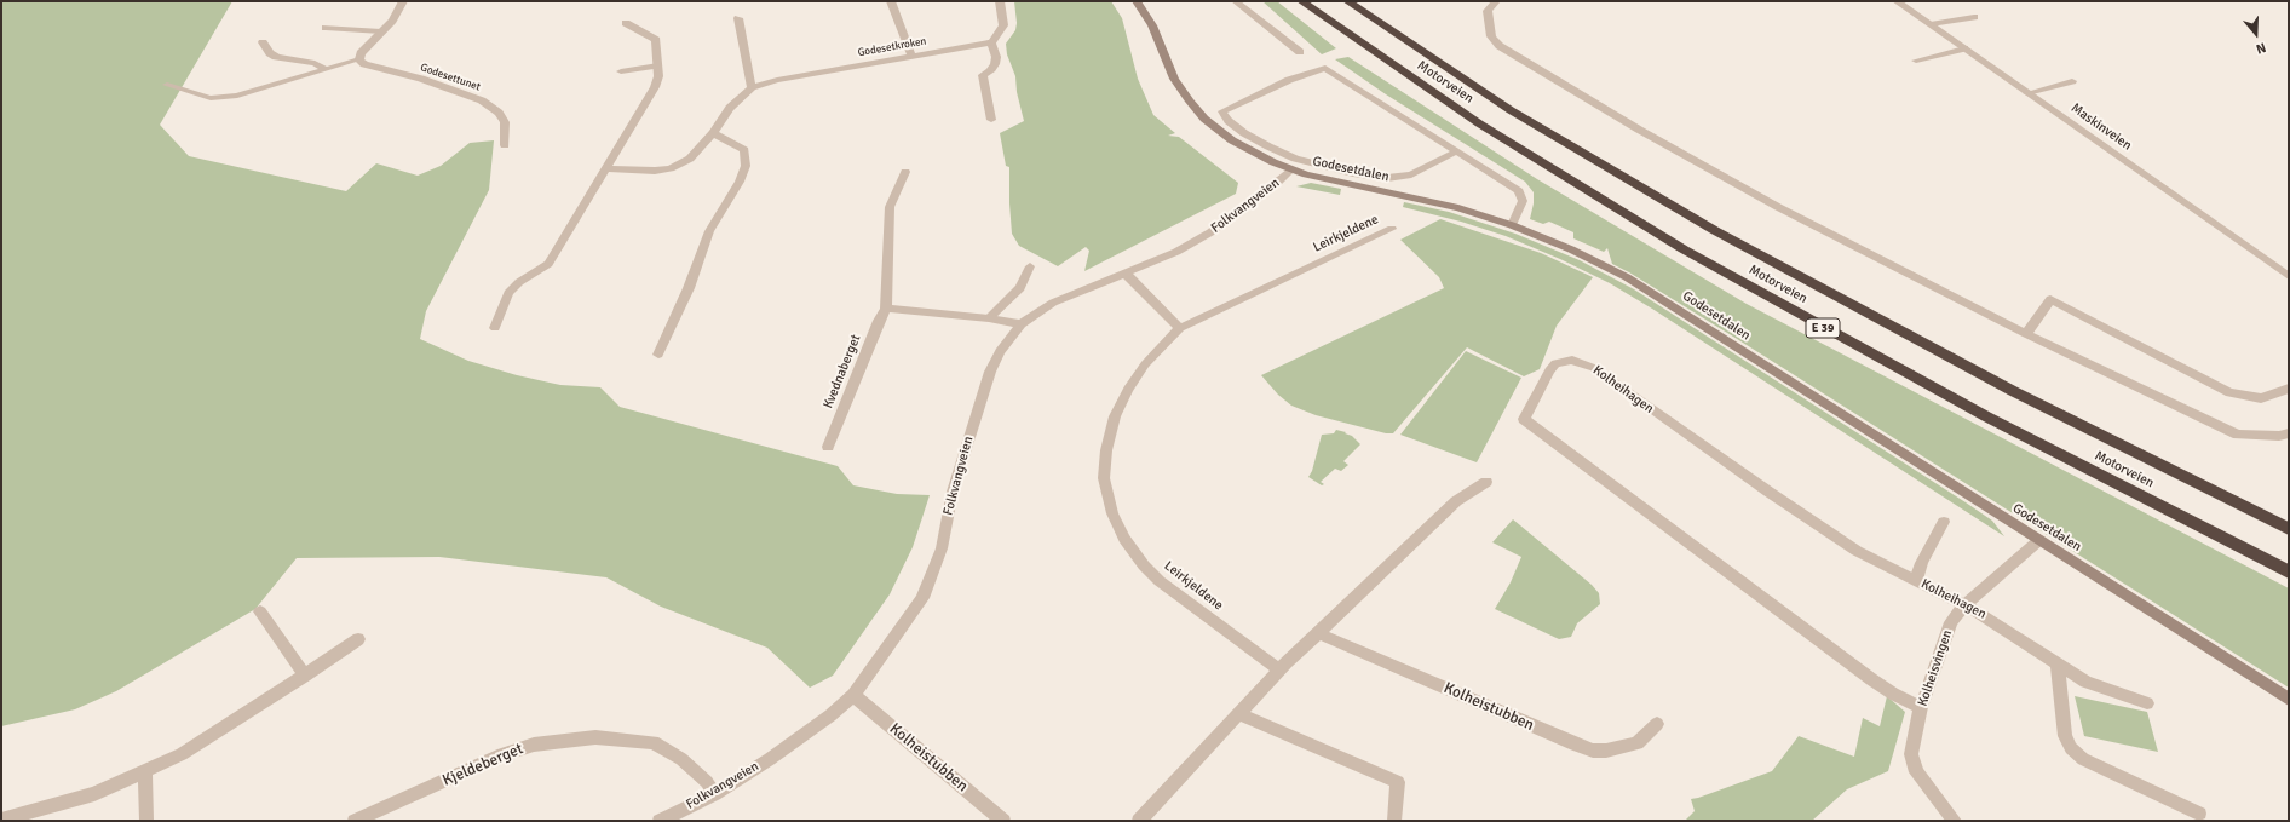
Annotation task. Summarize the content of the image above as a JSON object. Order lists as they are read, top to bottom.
{
  "streets": {
    "highway": ["Motorveien", "E 39"],
    "main road": ["Godesetdalen"],
    "street": [
      "Godesetkroken",
      "Godesettunet",
      "Maskinveien",
      "Folkvangveien",
      "Leirkjeldene",
      "Kvednaberget",
      "Kolheihagen",
      "Kolheisvingen",
      "Kolheistubben",
      "Kjeldeberget"
    ]
  },
  "crossings": [
    ["Godesetdalen", "Folkvangveien"],
    ["Godesetdalen", "Kolheisvingen"],
    ["Folkvangveien", "Kolheistubben"],
    ["Folkvangveien", "Kjeldeberget"],
    ["Kolheihagen", "Kolheisvingen"]
  ],
  "north": "bottom"
}
